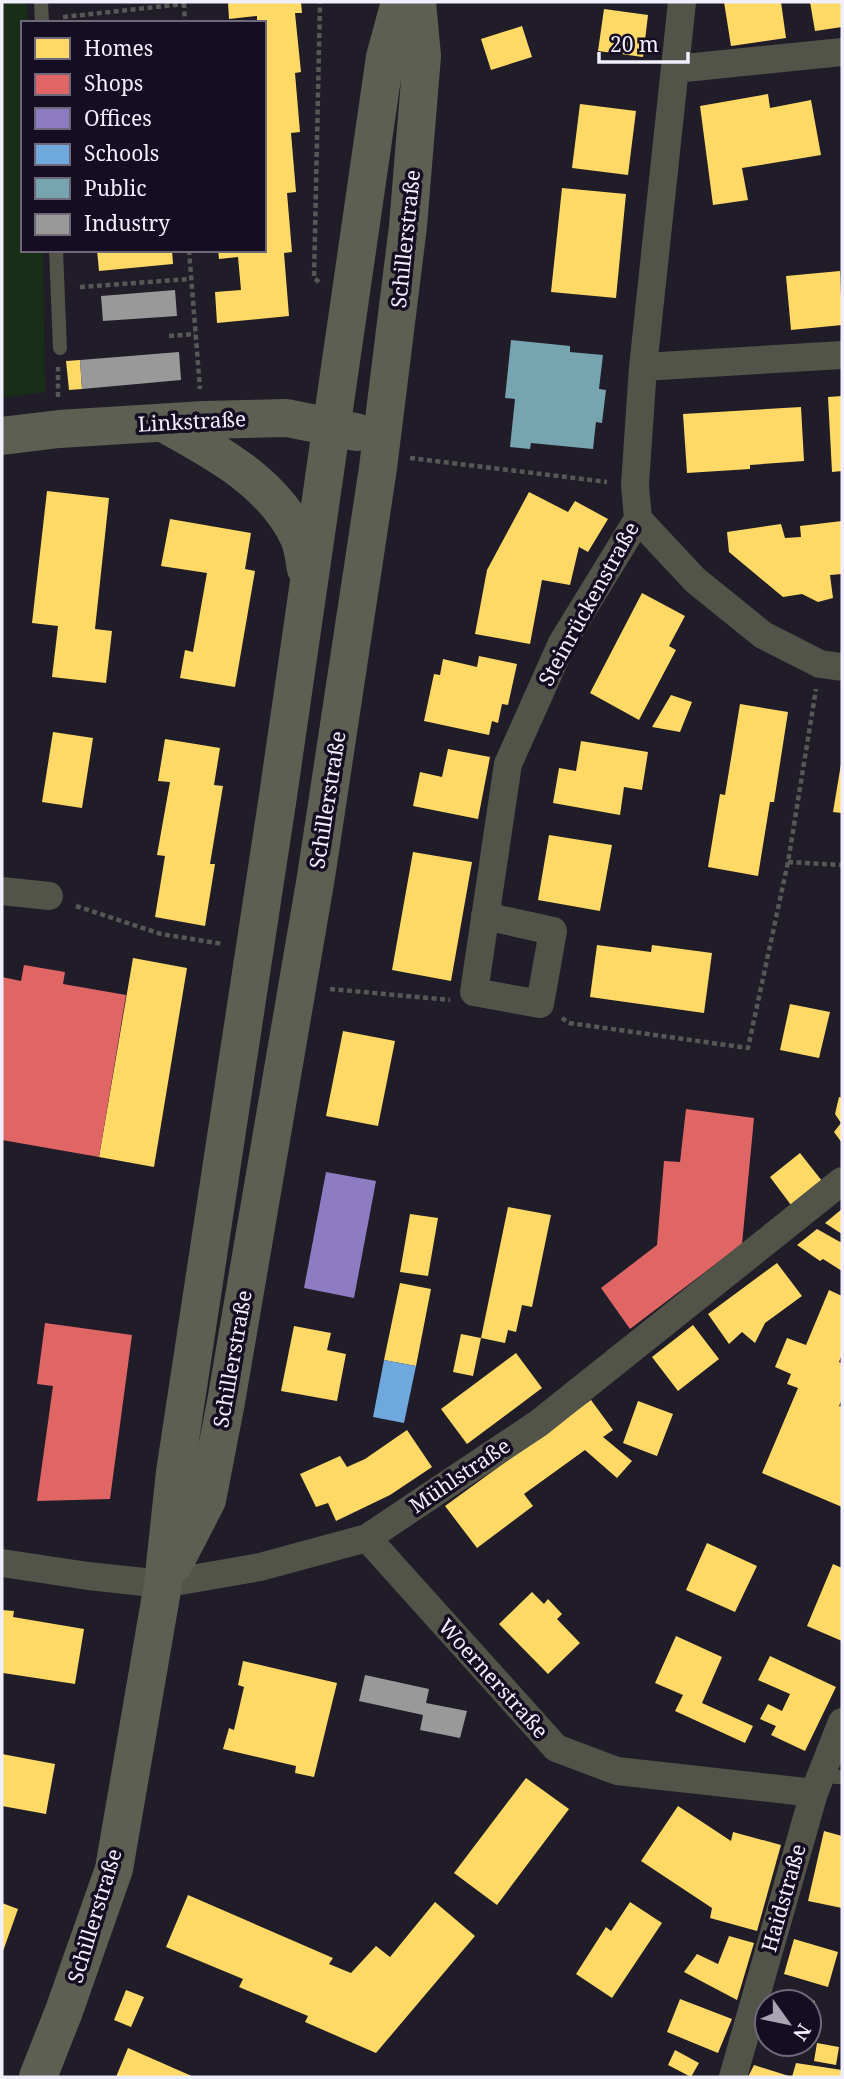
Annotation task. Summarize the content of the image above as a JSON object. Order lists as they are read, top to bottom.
{
  "streets": {
    "main road": ["Schillerstraße", "Linkstraße"],
    "street": [
      "Steinrückenstraße",
      "Mühlstraße",
      "Woernerstraße",
      "Haidstraße"
    ]
  },
  "crossings": [
    ["Schillerstraße", "Linkstraße"],
    ["Schillerstraße", "Mühlstraße"],
    ["Mühlstraße", "Woernerstraße"],
    ["Woernerstraße", "Haidstraße"]
  ],
  "legend": [
    "Homes",
    "Shops",
    "Offices",
    "Schools",
    "Public",
    "Industry"
  ],
  "scale_bar": "20 m",
  "north": "bottom right"
}
